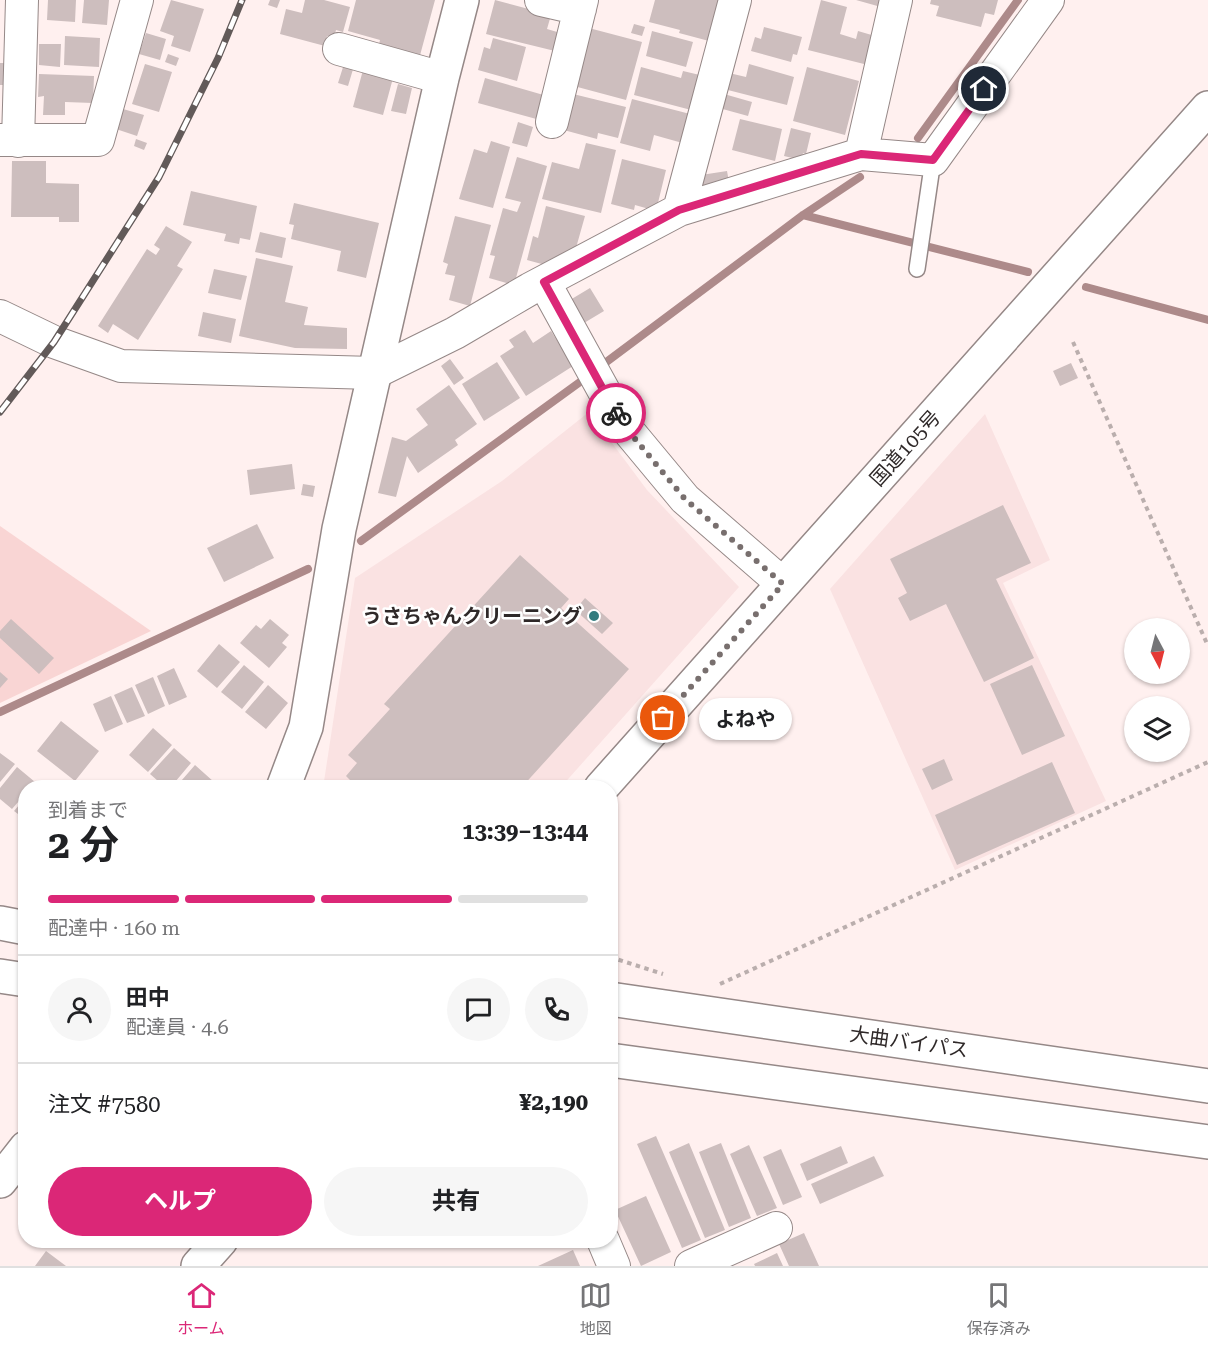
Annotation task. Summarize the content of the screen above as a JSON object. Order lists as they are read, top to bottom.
{
  "streets": {
    "main road": ["国道105号", "大曲バイパス"]
  },
  "places": ["うさちゃんクリーニング", "よねや"],
  "north": "bottom",
  "page": {
    "bubble": "よねや",
    "heading": ["2 分", "到着まで", "13:39–13:44"],
    "panel": [
      "田中",
      "配達員 · 4.6",
      "注文 #7580",
      "¥2,190"
    ],
    "bar": "配達中 · 160 m",
    "buttons": ["ヘルプ", "共有"],
    "tabs": ["ホーム", "地図", "保存済み"]
  }
}
